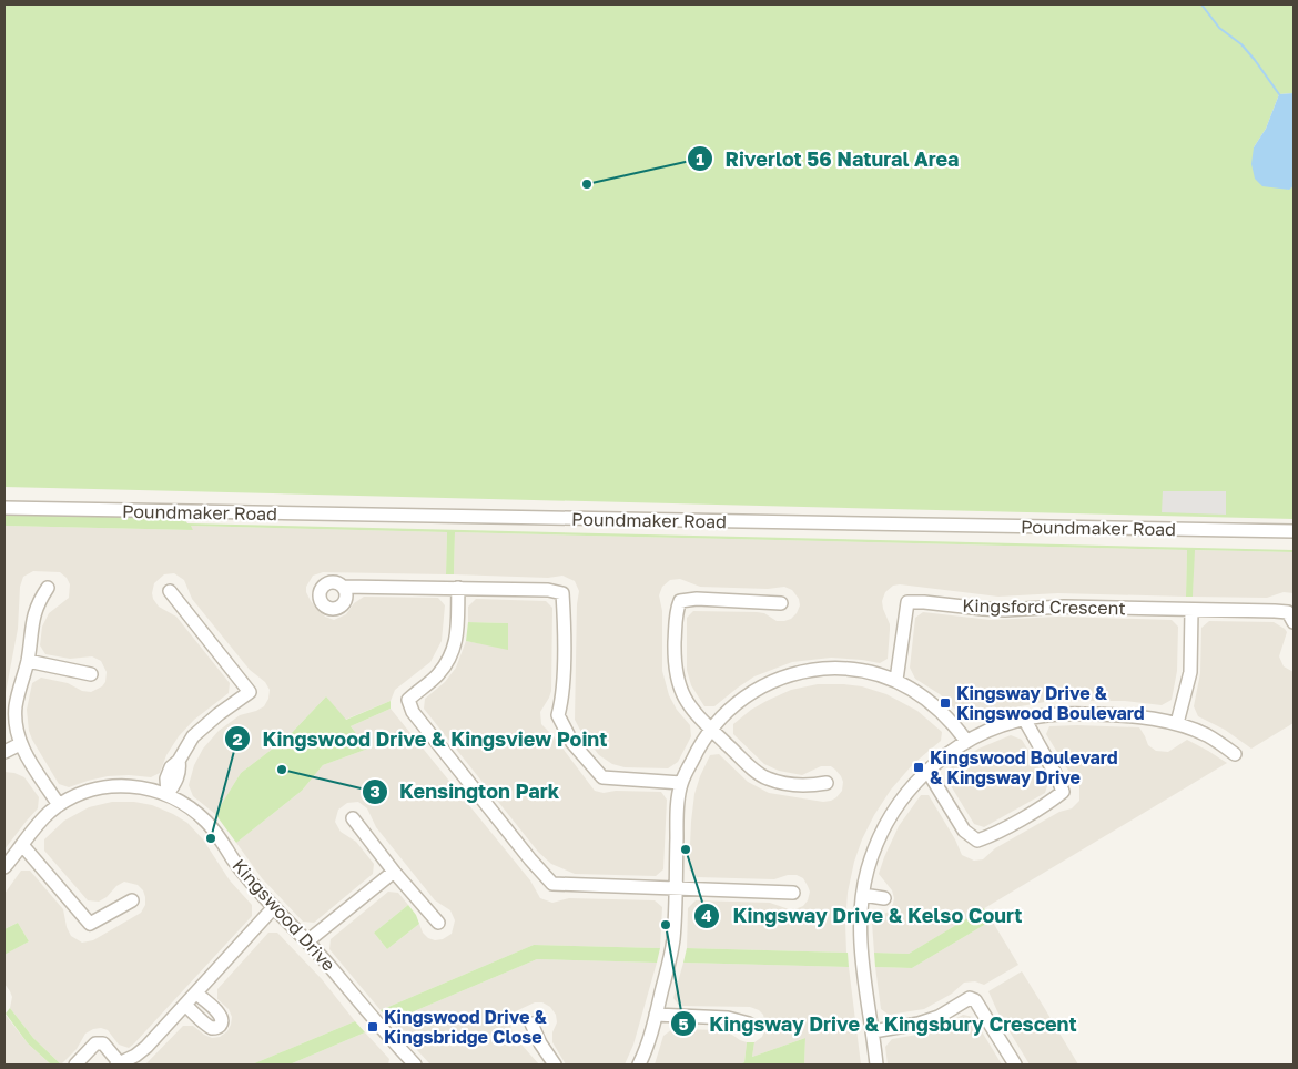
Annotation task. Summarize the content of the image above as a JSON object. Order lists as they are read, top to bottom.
{
  "streets": {
    "street": ["Poundmaker Road", "Kingsford Crescent", "Kingswood Drive"]
  },
  "places": {
    "other": [
      "Riverlot 56 Natural Area",
      "Kensington Park",
      "Kingswood Drive & Kingsview Point",
      "Kingsway Drive & Kelso Court",
      "Kingsway Drive & Kingsbury Crescent"
    ],
    "transit": ["Kingsway Drive & Kingswood Boulevard", "Kingswood Boulevard & Kingsway Drive", "Kingswood Drive & Kingsbridge Close"]
  }
}
